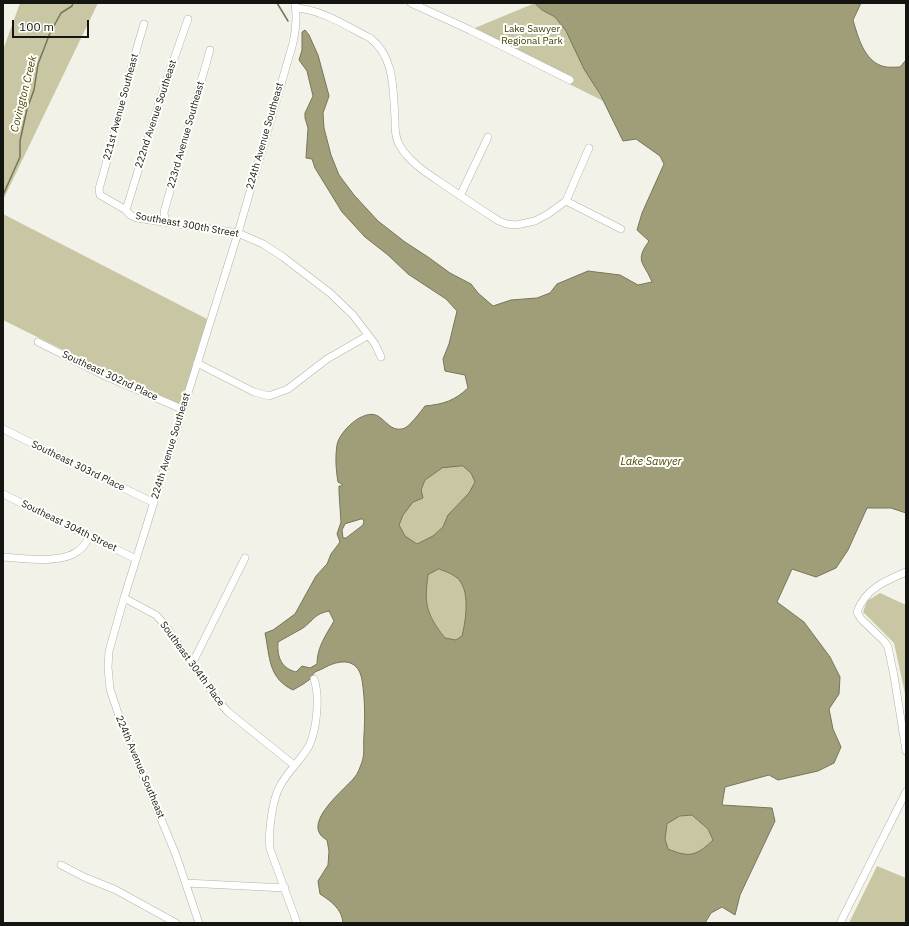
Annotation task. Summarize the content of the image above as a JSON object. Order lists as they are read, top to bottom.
{
  "streets": {
    "street": [
      "221st Avenue Southeast",
      "222nd Avenue Southeast",
      "223rd Avenue Southeast",
      "224th Avenue Southeast",
      "Southeast 300th Street",
      "Southeast 302nd Place",
      "Southeast 303rd Place",
      "Southeast 304th Street",
      "Southeast 304th Place"
    ]
  },
  "crossings": [
    ["221st Avenue Southeast", "Southeast 300th Street"],
    ["222nd Avenue Southeast", "Southeast 300th Street"],
    ["223rd Avenue Southeast", "Southeast 300th Street"],
    ["224th Avenue Southeast", "Southeast 300th Street"],
    ["224th Avenue Southeast", "Southeast 302nd Place"],
    ["224th Avenue Southeast", "Southeast 303rd Place"],
    ["224th Avenue Southeast", "Southeast 304th Street"],
    ["224th Avenue Southeast", "Southeast 304th Place"]
  ],
  "water": ["Covington Creek", "Lake Sawyer"],
  "parks": ["Lake Sawyer Regional Park"],
  "scale_bar": "100 m"
}
